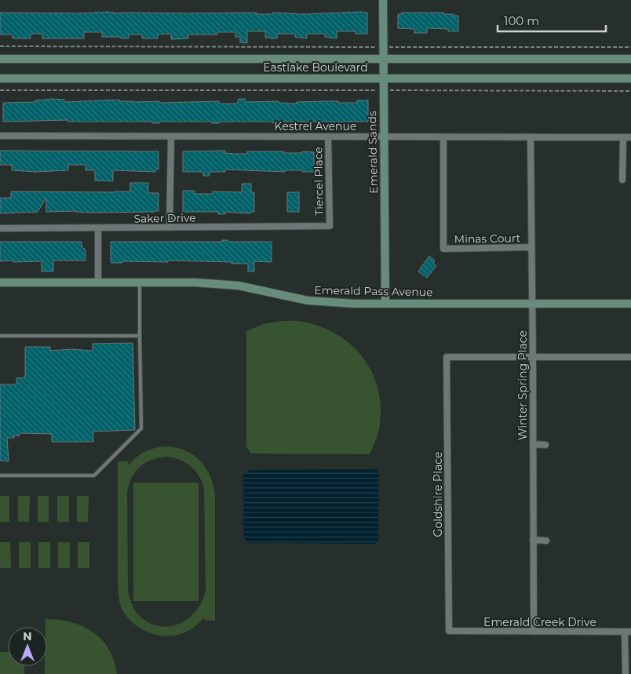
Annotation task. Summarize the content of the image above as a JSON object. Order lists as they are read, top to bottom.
{
  "streets": {
    "main road": ["Eastlake Boulevard", "Emerald Sands", "Emerald Pass Avenue"],
    "street": [
      "Kestrel Avenue",
      "Tiercel Place",
      "Saker Drive",
      "Minas Court",
      "Winter Spring Place",
      "Goldshire Place",
      "Emerald Creek Drive"
    ]
  },
  "crossings": [
    ["Eastlake Boulevard", "Emerald Sands"],
    ["Kestrel Avenue", "Emerald Sands"],
    ["Kestrel Avenue", "Tiercel Place"],
    ["Kestrel Avenue", "Minas Court"],
    ["Kestrel Avenue", "Winter Spring Place"],
    ["Emerald Sands", "Emerald Pass Avenue"],
    ["Tiercel Place", "Saker Drive"],
    ["Minas Court", "Winter Spring Place"],
    ["Emerald Pass Avenue", "Winter Spring Place"],
    ["Winter Spring Place", "Goldshire Place"],
    ["Winter Spring Place", "Emerald Creek Drive"],
    ["Goldshire Place", "Emerald Creek Drive"]
  ],
  "scale_bar": "100 m",
  "north": "top"
}
